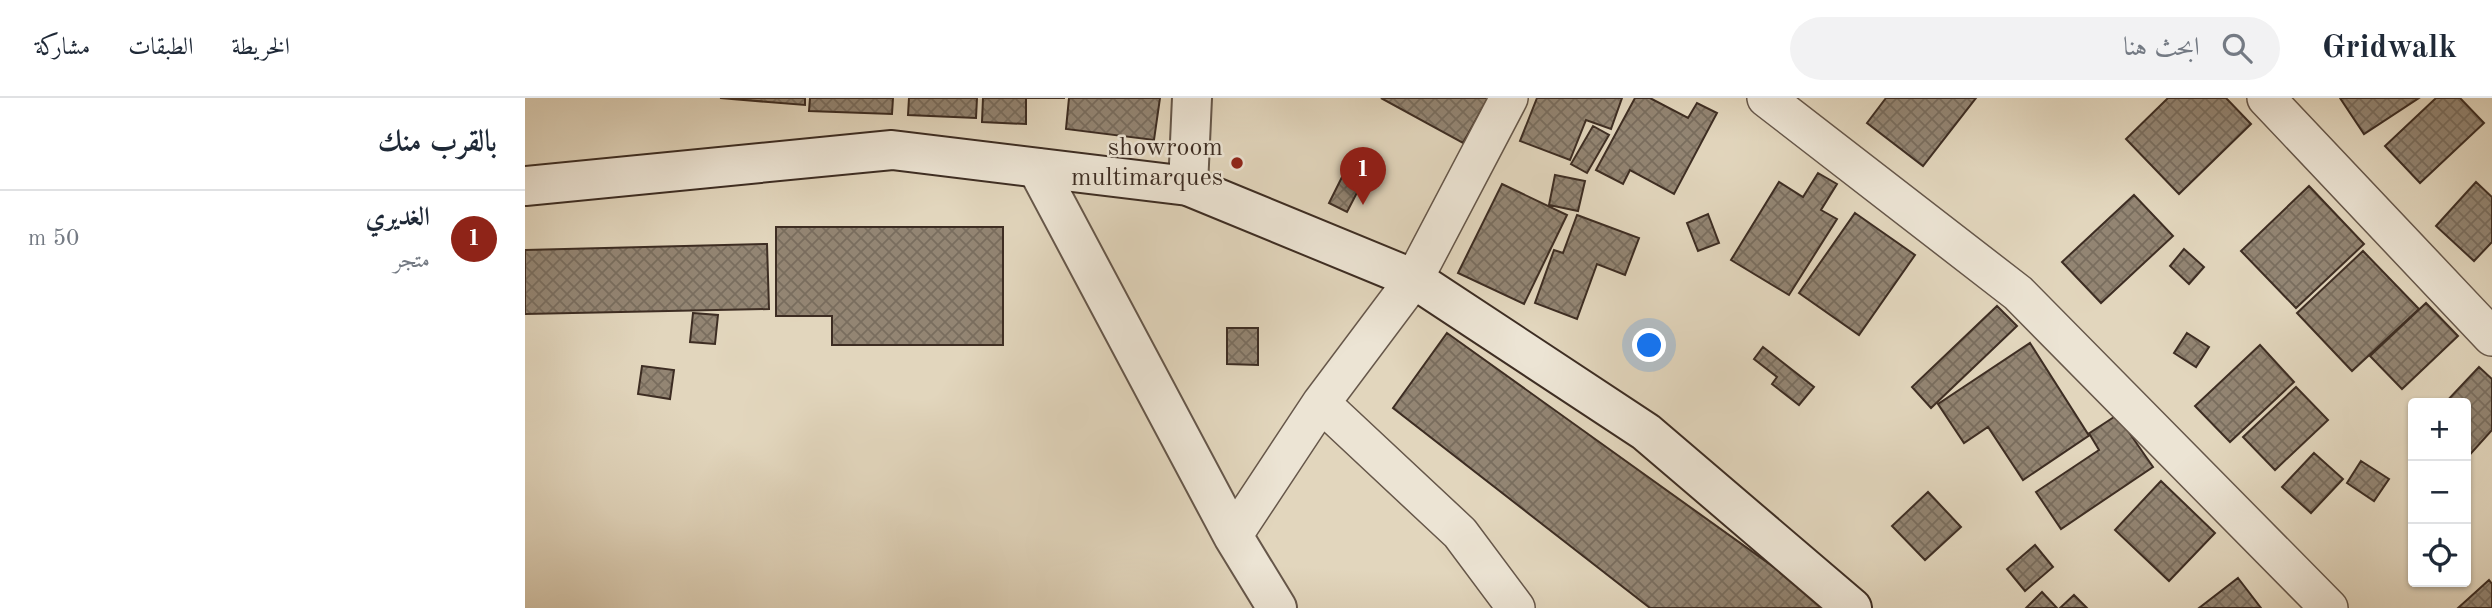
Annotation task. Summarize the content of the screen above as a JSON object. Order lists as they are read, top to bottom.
{
  "places": ["showroom multimarques"],
  "page": {
    "header": "Gridwalk",
    "search": "ابحث هنا",
    "nav": ["الخريطة", "الطبقات", "مشاركة"],
    "heading": "بالقرب منك",
    "pins": "1",
    "list": [
      {
        "mark": "1",
        "name": "الغديري",
        "note": "متجر",
        "value": "50 m"
      }
    ],
    "map_buttons": ["+", "−"]
  }
}
